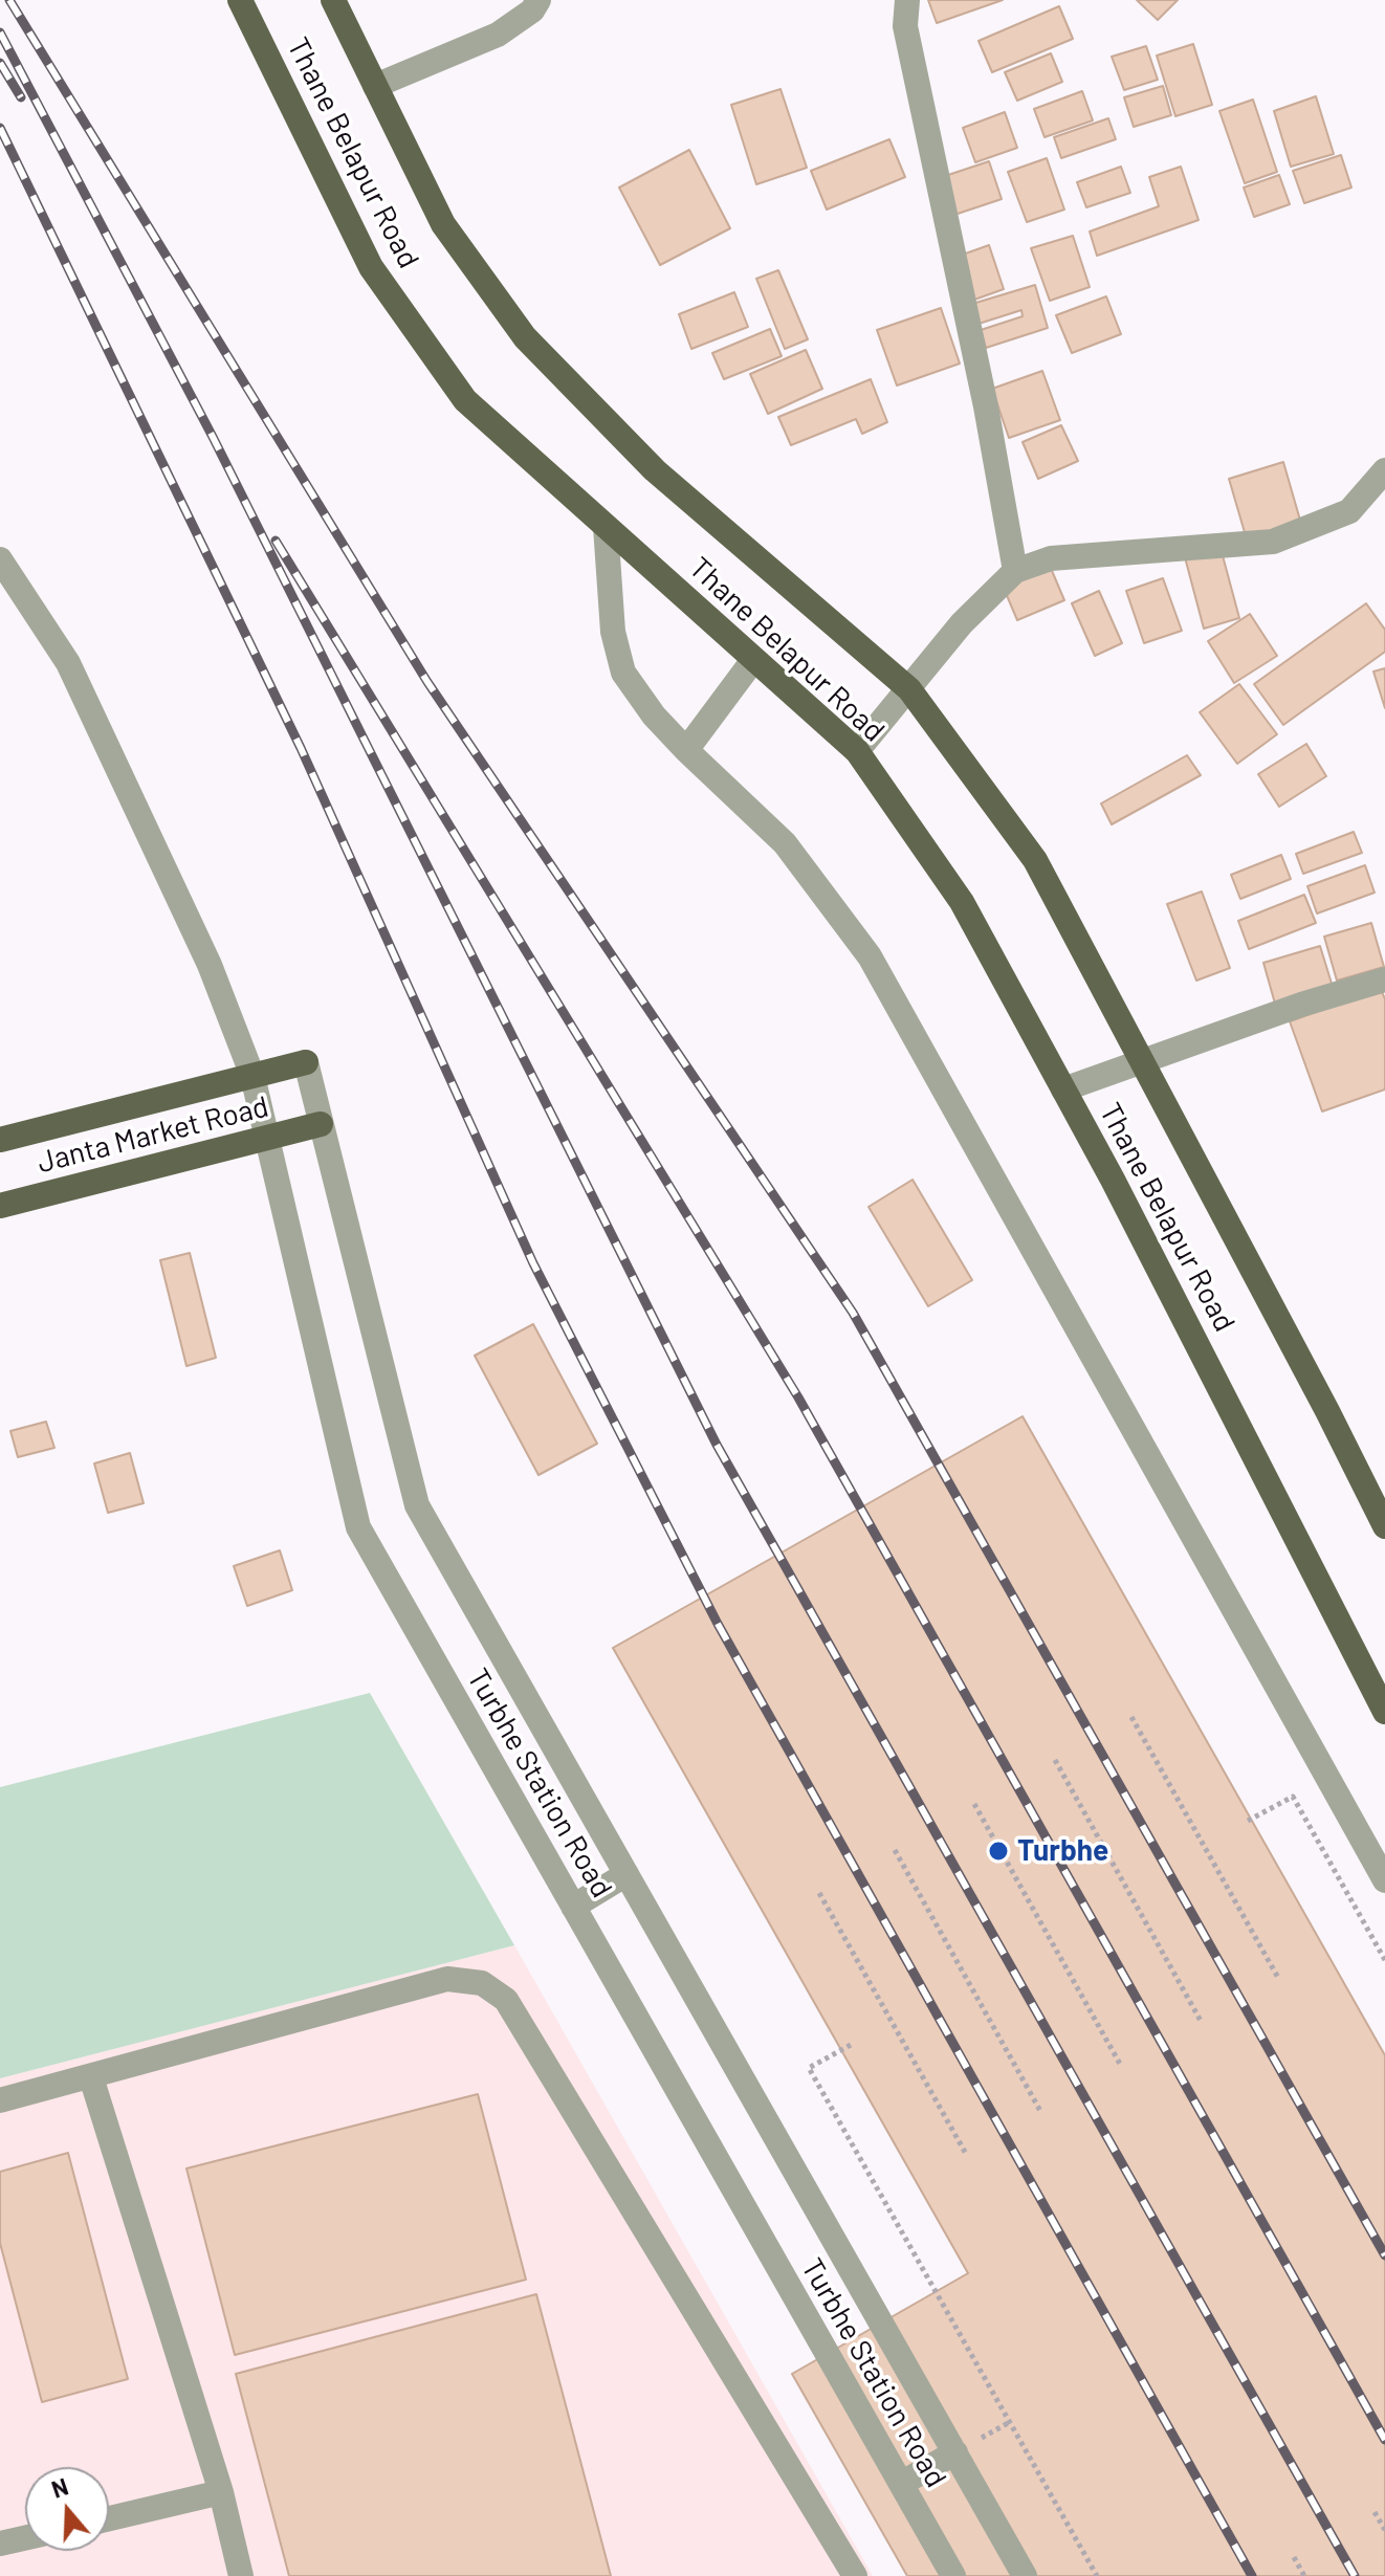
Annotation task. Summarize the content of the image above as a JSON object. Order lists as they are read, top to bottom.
{
  "streets": {
    "main road": ["Thane Belapur Road", "Janta Market Road"],
    "street": ["Turbhe Station Road"]
  },
  "crossings": [
    ["Janta Market Road", "Turbhe Station Road"]
  ],
  "places": ["Turbhe"],
  "north": "top"
}
